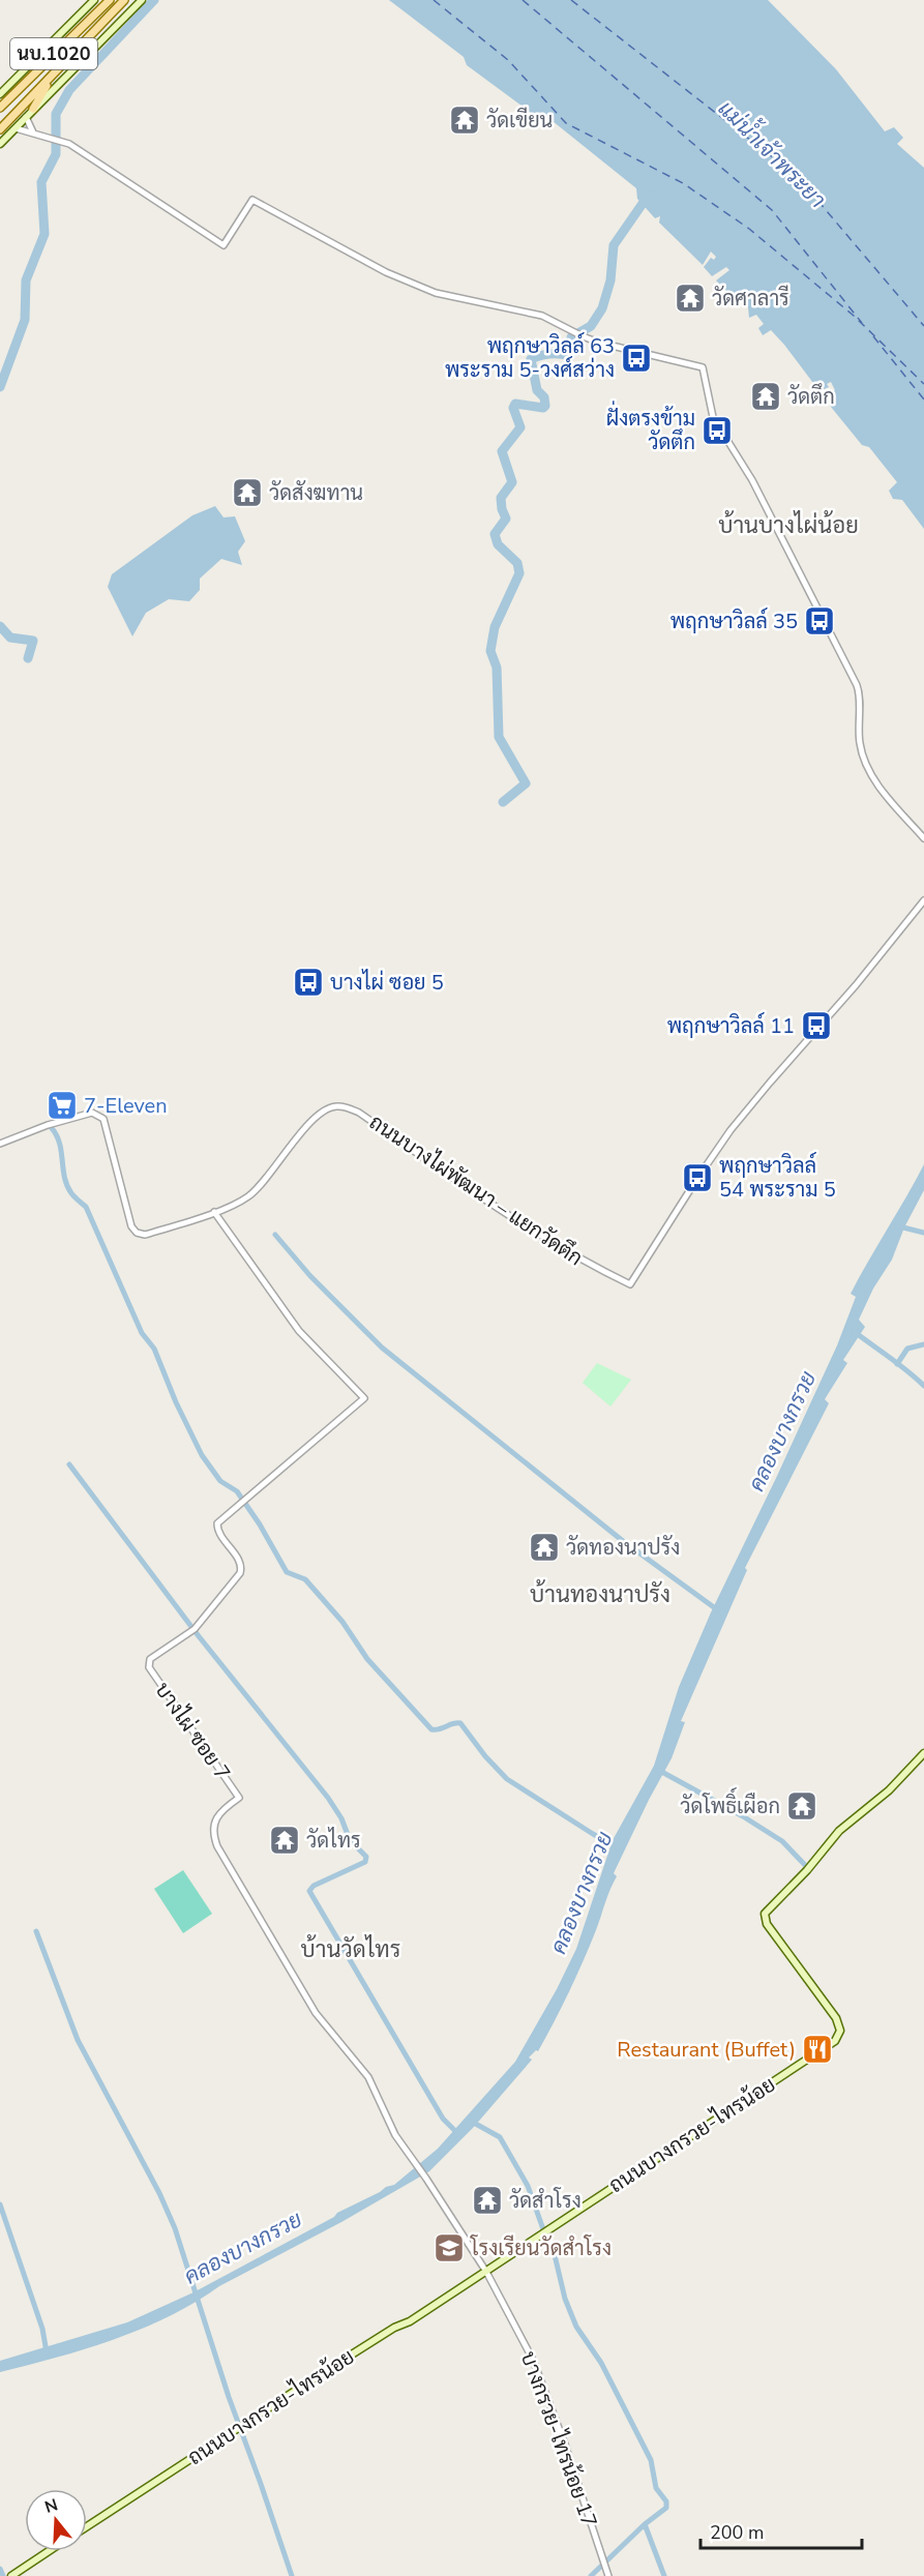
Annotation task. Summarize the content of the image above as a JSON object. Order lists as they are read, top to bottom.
{
  "streets": {
    "main road": ["นบ.1020", "ถนนบางกรวย-ไทรน้อย"],
    "street": ["ถนนบางไผ่พัฒนา – แยกวัดตึก", "บางไผ่ ซอย 7", "บางกรวย-ไทรน้อย 17"]
  },
  "crossings": [
    ["ถนนบางไผ่พัฒนา – แยกวัดตึก", "บางไผ่ ซอย 7"],
    ["บางไผ่ ซอย 7", "ถนนบางกรวย-ไทรน้อย"],
    ["บางไผ่ ซอย 7", "บางกรวย-ไทรน้อย 17"],
    ["ถนนบางกรวย-ไทรน้อย", "บางกรวย-ไทรน้อย 17"]
  ],
  "districts": ["บ้านบางไผ่น้อย", "บ้านทองนาปรัง", "บ้านวัดไทร"],
  "water": ["แม่น้ำเจ้าพระยา", "คลองบางกรวย"],
  "places": {
    "temple": [
      "วัดเขียน",
      "วัดศาลารี",
      "วัดตึก",
      "วัดสังฆทาน",
      "วัดทองนาปรัง",
      "วัดโพธิ์เผือก",
      "วัดไทร",
      "วัดสําโรง"
    ],
    "bus stop": [
      "พฤกษาวิลล์ 63 พระราม 5-วงศ์สว่าง",
      "ฝั่งตรงข้าม วัดตึก",
      "พฤกษาวิลล์ 35",
      "บางไผ่ ซอย 5",
      "พฤกษาวิลล์ 11",
      "พฤกษาวิลล์ 54 พระราม 5"
    ],
    "supermarket": ["7-Eleven"],
    "restaurant": ["Restaurant (Buffet)"],
    "school or university": ["โรงเรียนวัดสำโรง"]
  },
  "scale_bar": "200 m",
  "north": "top"
}
